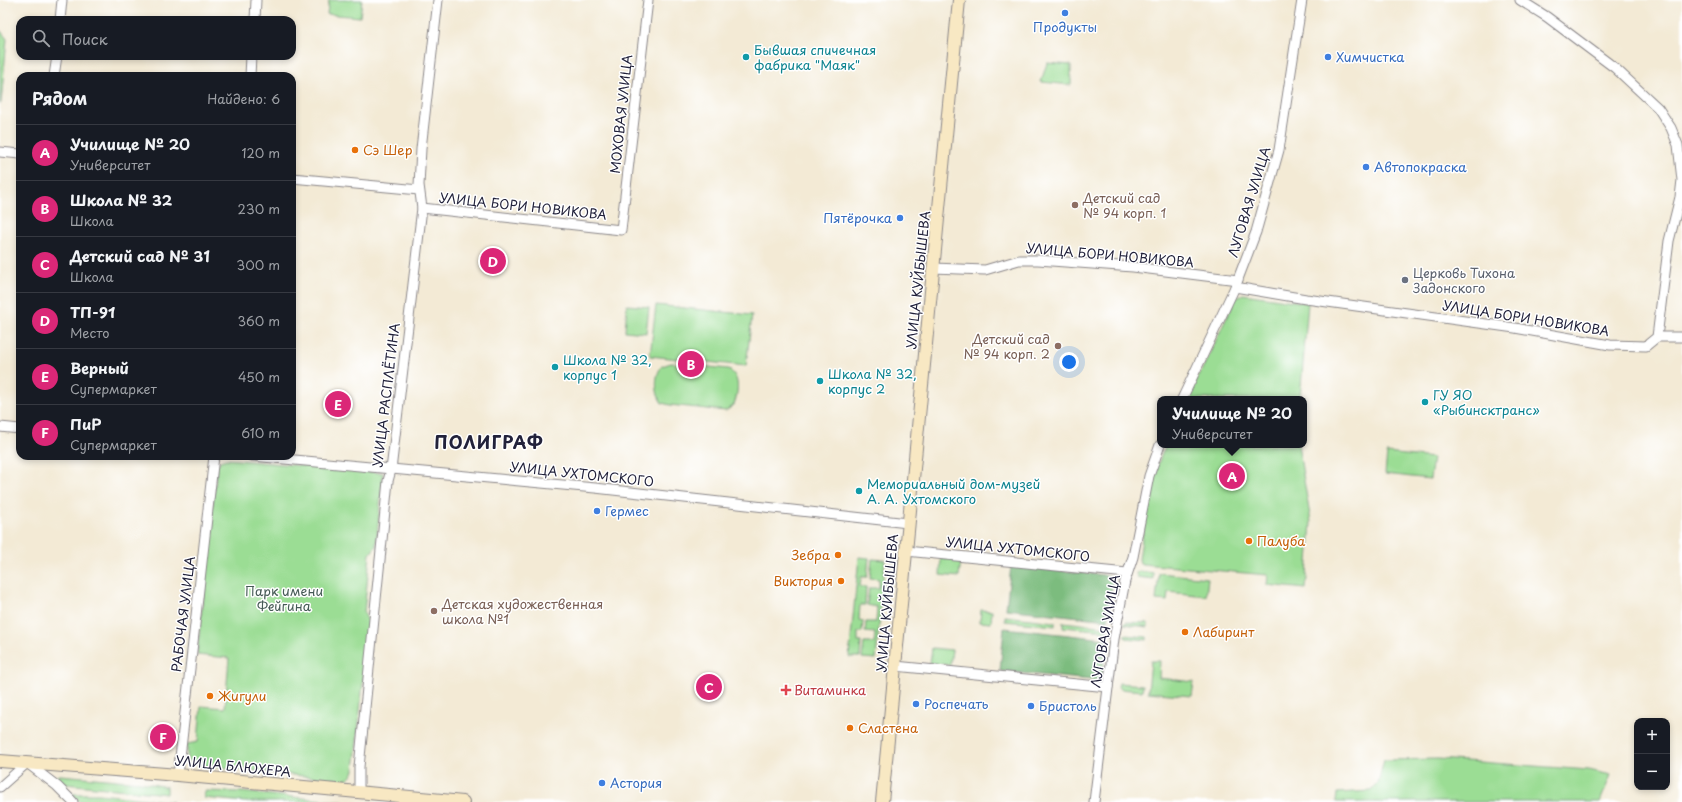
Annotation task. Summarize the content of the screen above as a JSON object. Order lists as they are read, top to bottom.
{
  "streets": {
    "street": [
      "МОХОВАЯ УЛИЦА",
      "ЛУГОВАЯ УЛИЦА",
      "УЛИЦА БОРИ НОВИКОВА",
      "УЛИЦА КУЙБЫШЕВА",
      "УЛИЦА РАСПЛЁТИНА",
      "УЛИЦА УХТОМСКОГО",
      "РАБОЧАЯ УЛИЦА",
      "УЛИЦА БЛЮХЕРА"
    ]
  },
  "crossings": [
    ["МОХОВАЯ УЛИЦА", "УЛИЦА БОРИ НОВИКОВА"],
    ["ЛУГОВАЯ УЛИЦА", "УЛИЦА БОРИ НОВИКОВА"],
    ["ЛУГОВАЯ УЛИЦА", "УЛИЦА УХТОМСКОГО"],
    ["УЛИЦА БОРИ НОВИКОВА", "УЛИЦА КУЙБЫШЕВА"],
    ["УЛИЦА БОРИ НОВИКОВА", "УЛИЦА РАСПЛЁТИНА"],
    ["УЛИЦА КУЙБЫШЕВА", "УЛИЦА УХТОМСКОГО"],
    ["УЛИЦА РАСПЛЁТИНА", "УЛИЦА УХТОМСКОГО"],
    ["УЛИЦА РАСПЛЁТИНА", "УЛИЦА БЛЮХЕРА"],
    ["РАБОЧАЯ УЛИЦА", "УЛИЦА БЛЮХЕРА"]
  ],
  "districts": ["ПОЛИГРАФ"],
  "parks": ["Парк имени Фейгина"],
  "places": {
    "other": [
      "Продукты",
      "Бывшая спичечная фабрика \"Маяк\"",
      "Химчистка",
      "Сэ Шер",
      "Автопокраска",
      "Детский сад № 94 корп. 1",
      "Пятёрочка",
      "Церковь Тихона Задонского",
      "Детский сад № 94 корп. 2",
      "Школа № 32, корпус 1",
      "Школа № 32, корпус 2",
      "ГУ ЯО «Рыбинсктранс»",
      "Мемориальный дом-музей А. А. Ухтомского",
      "Гермес",
      "Палуба",
      "Зебра",
      "Виктория",
      "Детская художественная школа №1",
      "Лабиринт",
      "Жигули",
      "Роспечать",
      "Бристоль",
      "Сластена",
      "Астория"
    ],
    "health": ["Витаминка"]
  },
  "page": {
    "search": "Поиск",
    "heading": ["Рядом", "Найдено: 6"],
    "list": [
      {
        "mark": "A",
        "name": "Училище № 20",
        "note": "Университет",
        "value": "120 m"
      },
      {
        "mark": "B",
        "name": "Школа № 32",
        "note": "Школа",
        "value": "230 m"
      },
      {
        "mark": "C",
        "name": "Детский сад № 31",
        "note": "Школа",
        "value": "300 m"
      },
      {
        "mark": "D",
        "name": "ТП-91",
        "note": "Место",
        "value": "360 m"
      },
      {
        "mark": "E",
        "name": "Верный",
        "note": "Супермаркет",
        "value": "450 m"
      },
      {
        "mark": "F",
        "name": "ПиР",
        "note": "Супермаркет",
        "value": "610 m"
      }
    ],
    "pins": [
      "D",
      "B",
      "E",
      "A",
      "C",
      "F"
    ],
    "popup": ["Училище № 20", "Университет"],
    "map_buttons": ["+", "−"]
  }
}
